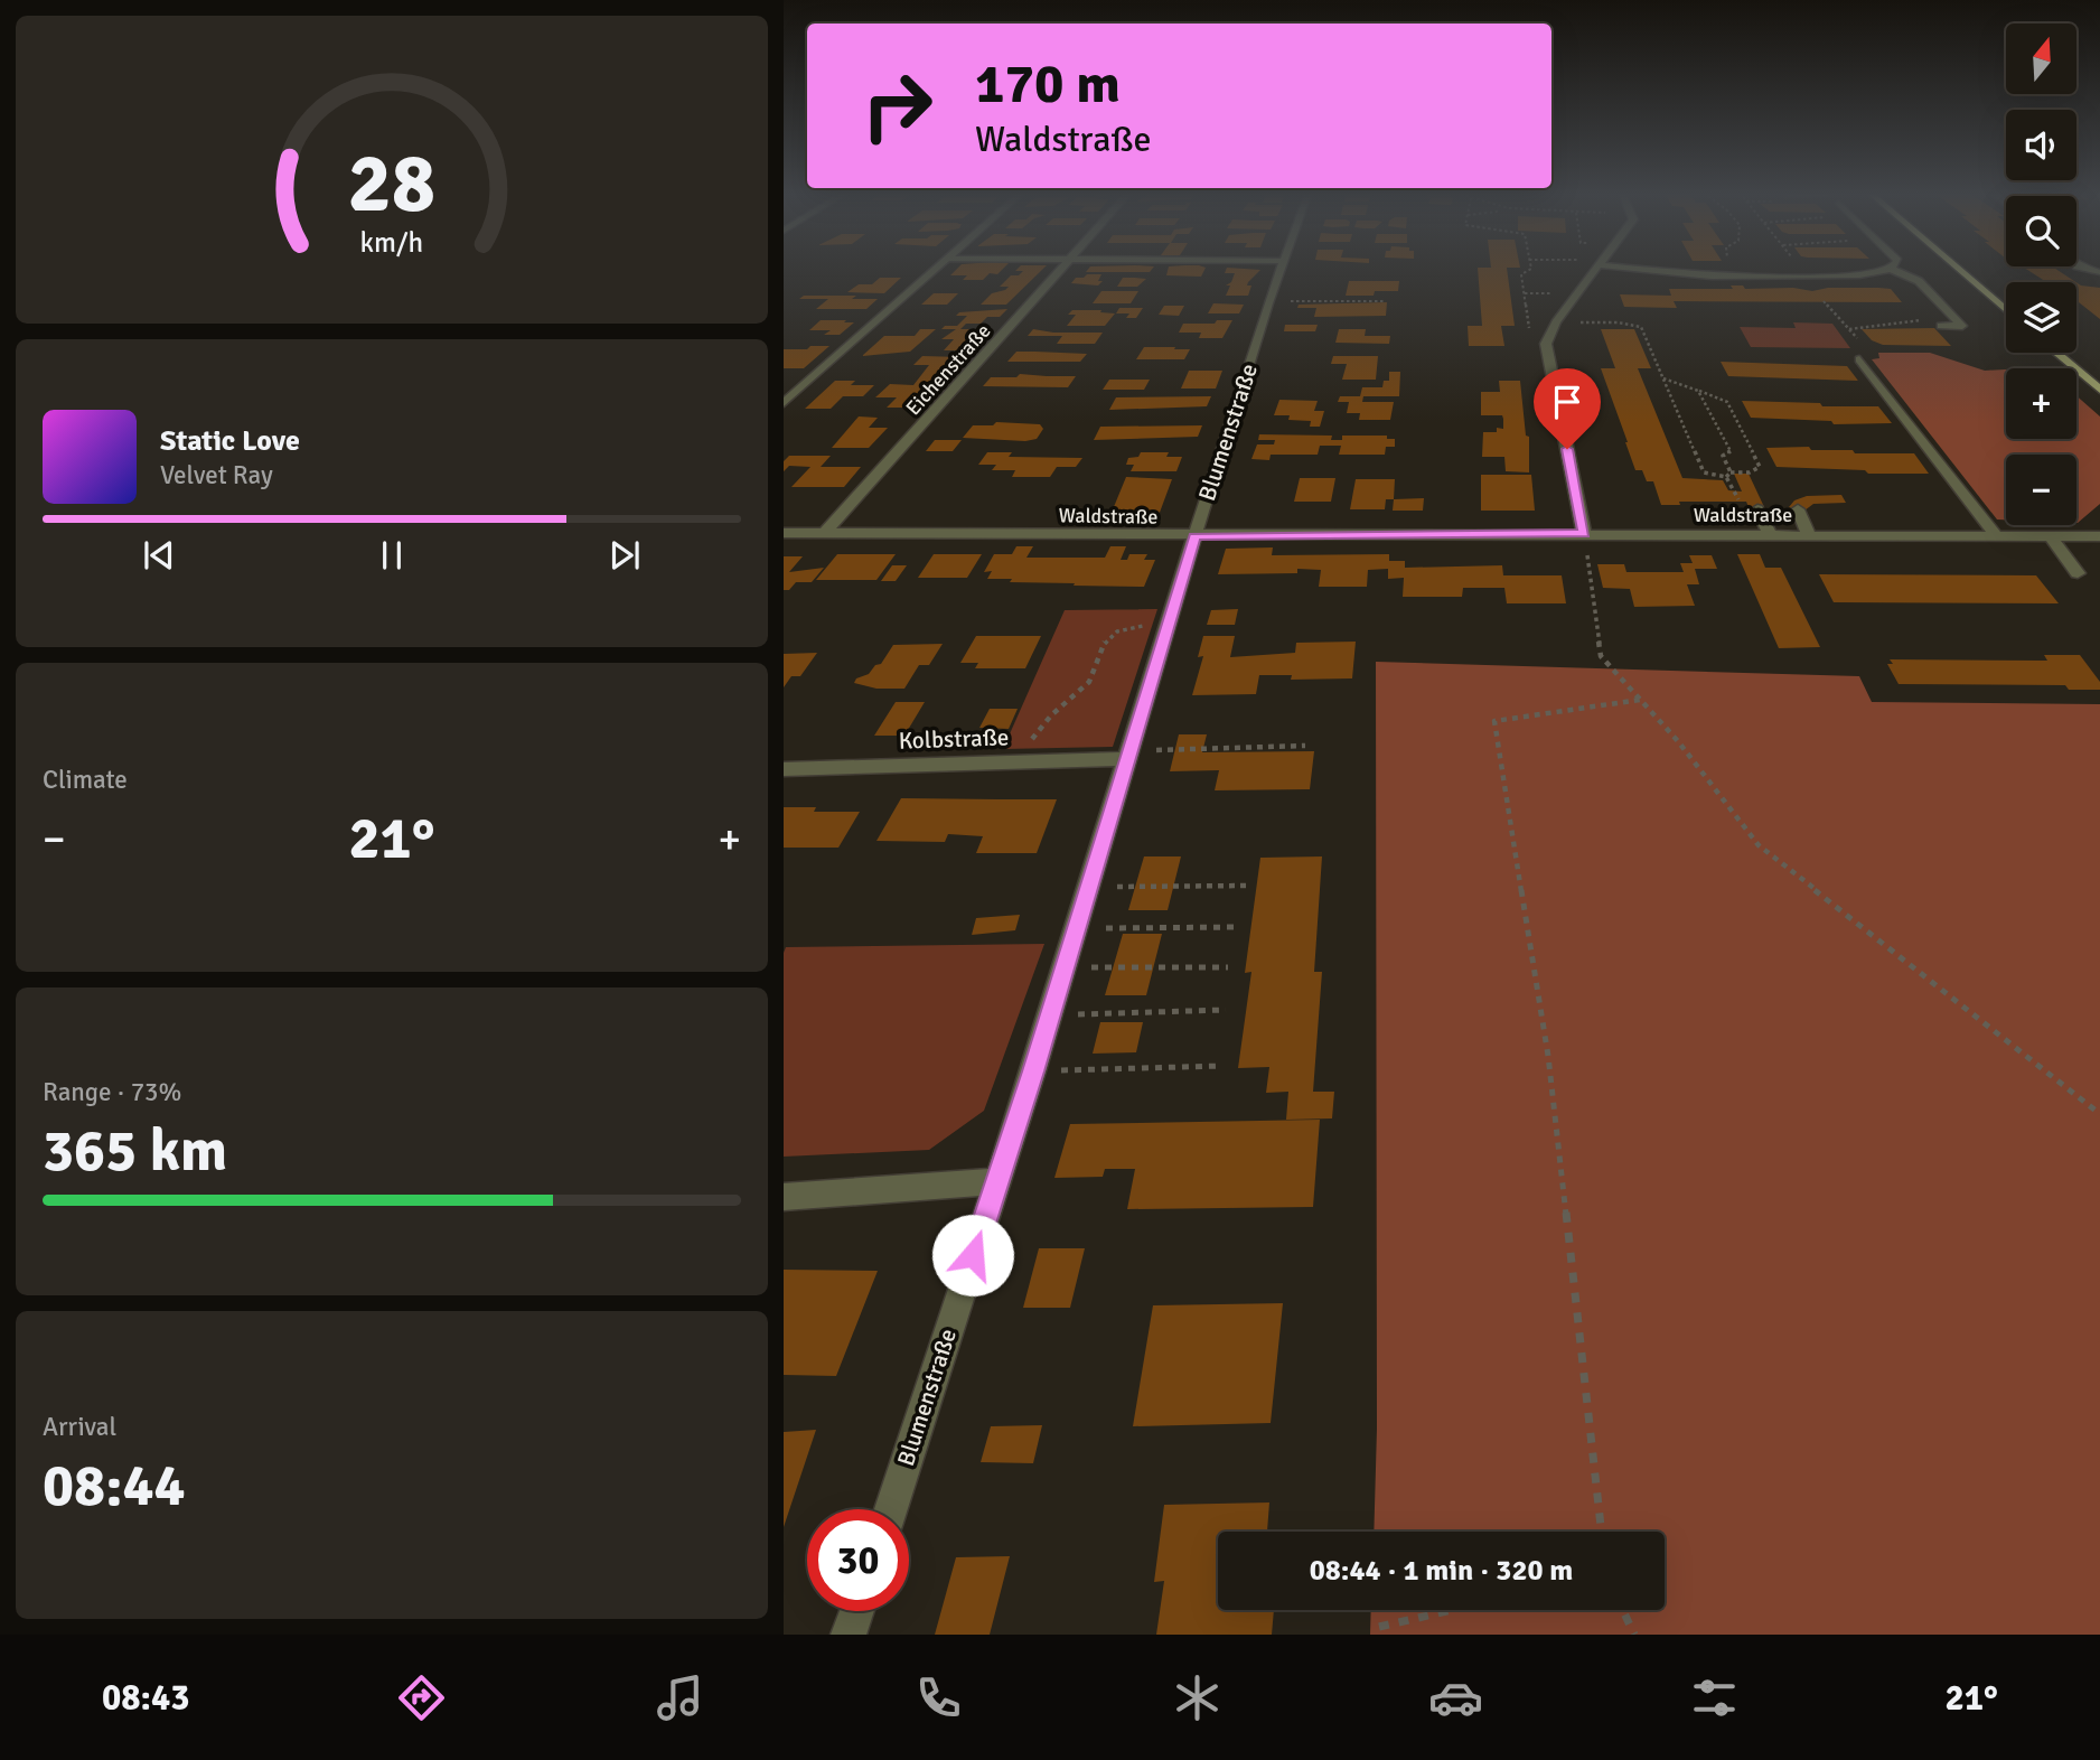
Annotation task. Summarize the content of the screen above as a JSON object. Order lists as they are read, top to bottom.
{
  "streets": {
    "street": [
      "Eichenstraße",
      "Blumenstraße",
      "Waldstraße",
      "Kolbstraße"
    ]
  },
  "crossings": [
    ["Eichenstraße", "Waldstraße"],
    ["Blumenstraße", "Waldstraße"],
    ["Blumenstraße", "Kolbstraße"]
  ],
  "north": "top",
  "page": {
    "map_buttons": ["+", "−"],
    "turn": ["170 m", "Waldstraße"],
    "song": ["Static Love", "Velvet Ray"],
    "tile": [
      "Climate",
      ["Range · 73%", "365 km"],
      ["Arrival", "08:44"]
    ],
    "heat": ["−", "21°", "+"],
    "limit": "30",
    "trip": "08:44 · 1 min · 320 m",
    "tabs": ["08:43", "21°"],
    "gauge": ["28", "km/h"]
  }
}
